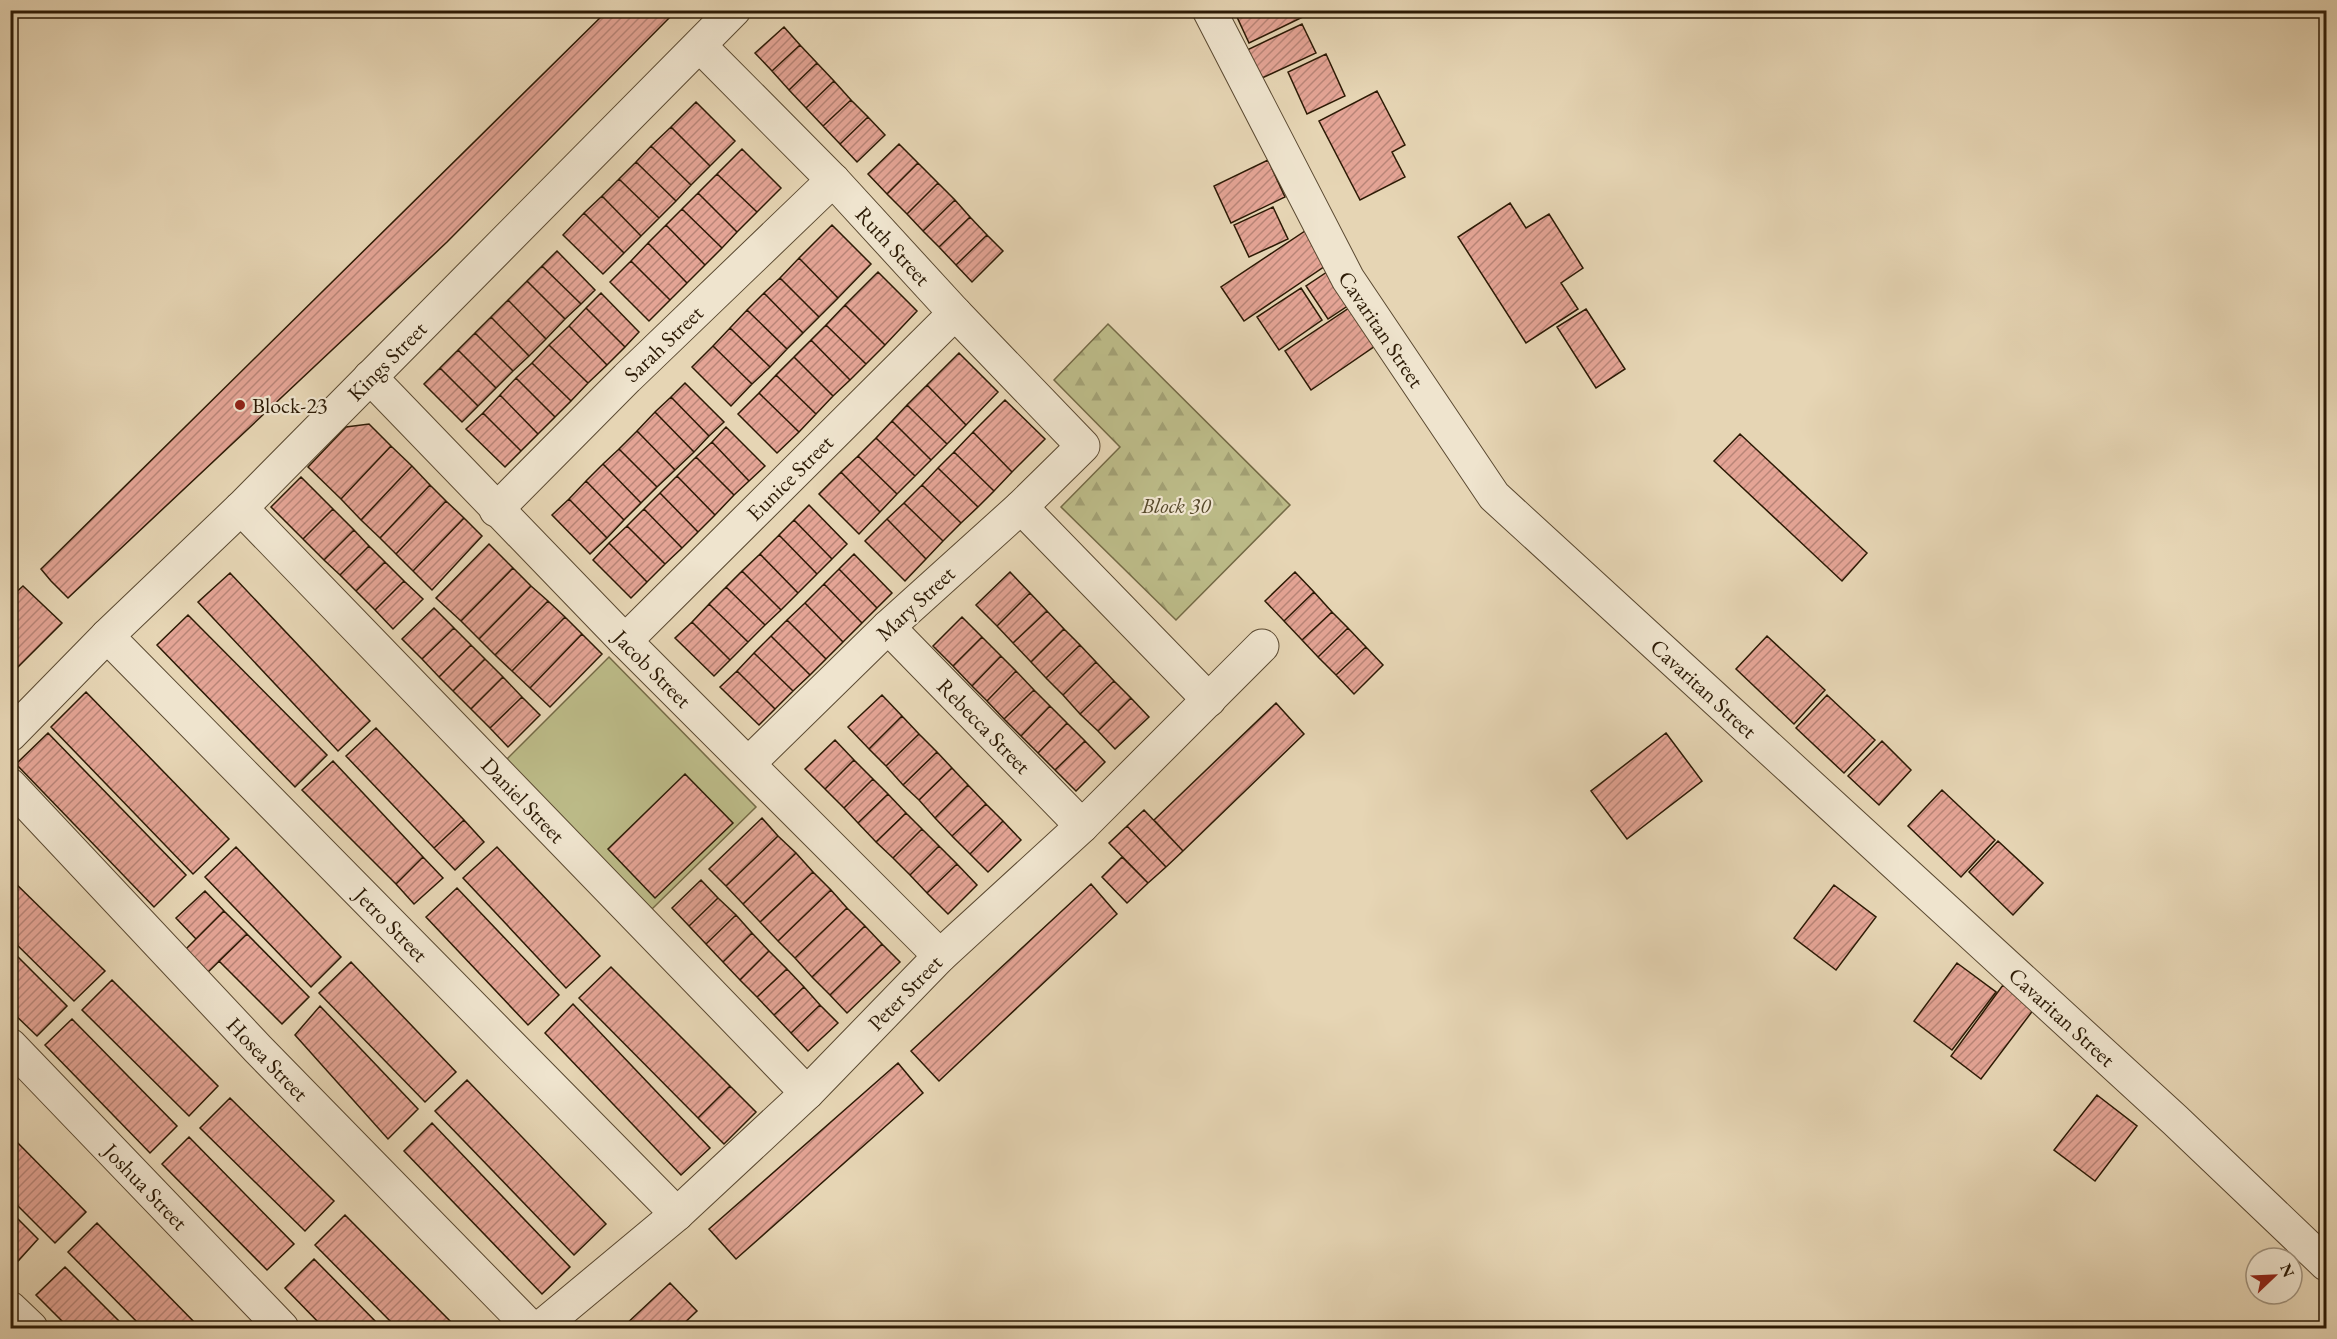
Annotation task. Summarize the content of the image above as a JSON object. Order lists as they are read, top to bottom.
{
  "streets": {
    "street": [
      "Ruth Street",
      "Cavaritan Street",
      "Sarah Street",
      "Kings Street",
      "Eunice Street",
      "Mary Street",
      "Jacob Street",
      "Rebecca Street",
      "Daniel Street",
      "Jetro Street",
      "Peter Street",
      "Hosea Street",
      "Joshua Street"
    ]
  },
  "crossings": [
    ["Ruth Street", "Sarah Street"],
    ["Ruth Street", "Kings Street"],
    ["Ruth Street", "Eunice Street"],
    ["Ruth Street", "Mary Street"],
    ["Sarah Street", "Jacob Street"],
    ["Kings Street", "Jacob Street"],
    ["Kings Street", "Daniel Street"],
    ["Kings Street", "Jetro Street"],
    ["Eunice Street", "Jacob Street"],
    ["Mary Street", "Jacob Street"],
    ["Mary Street", "Rebecca Street"],
    ["Jacob Street", "Peter Street"],
    ["Rebecca Street", "Peter Street"],
    ["Daniel Street", "Peter Street"],
    ["Jetro Street", "Peter Street"]
  ],
  "parks": ["Block 30"],
  "places": ["Block-23"],
  "north": "top right"
}
